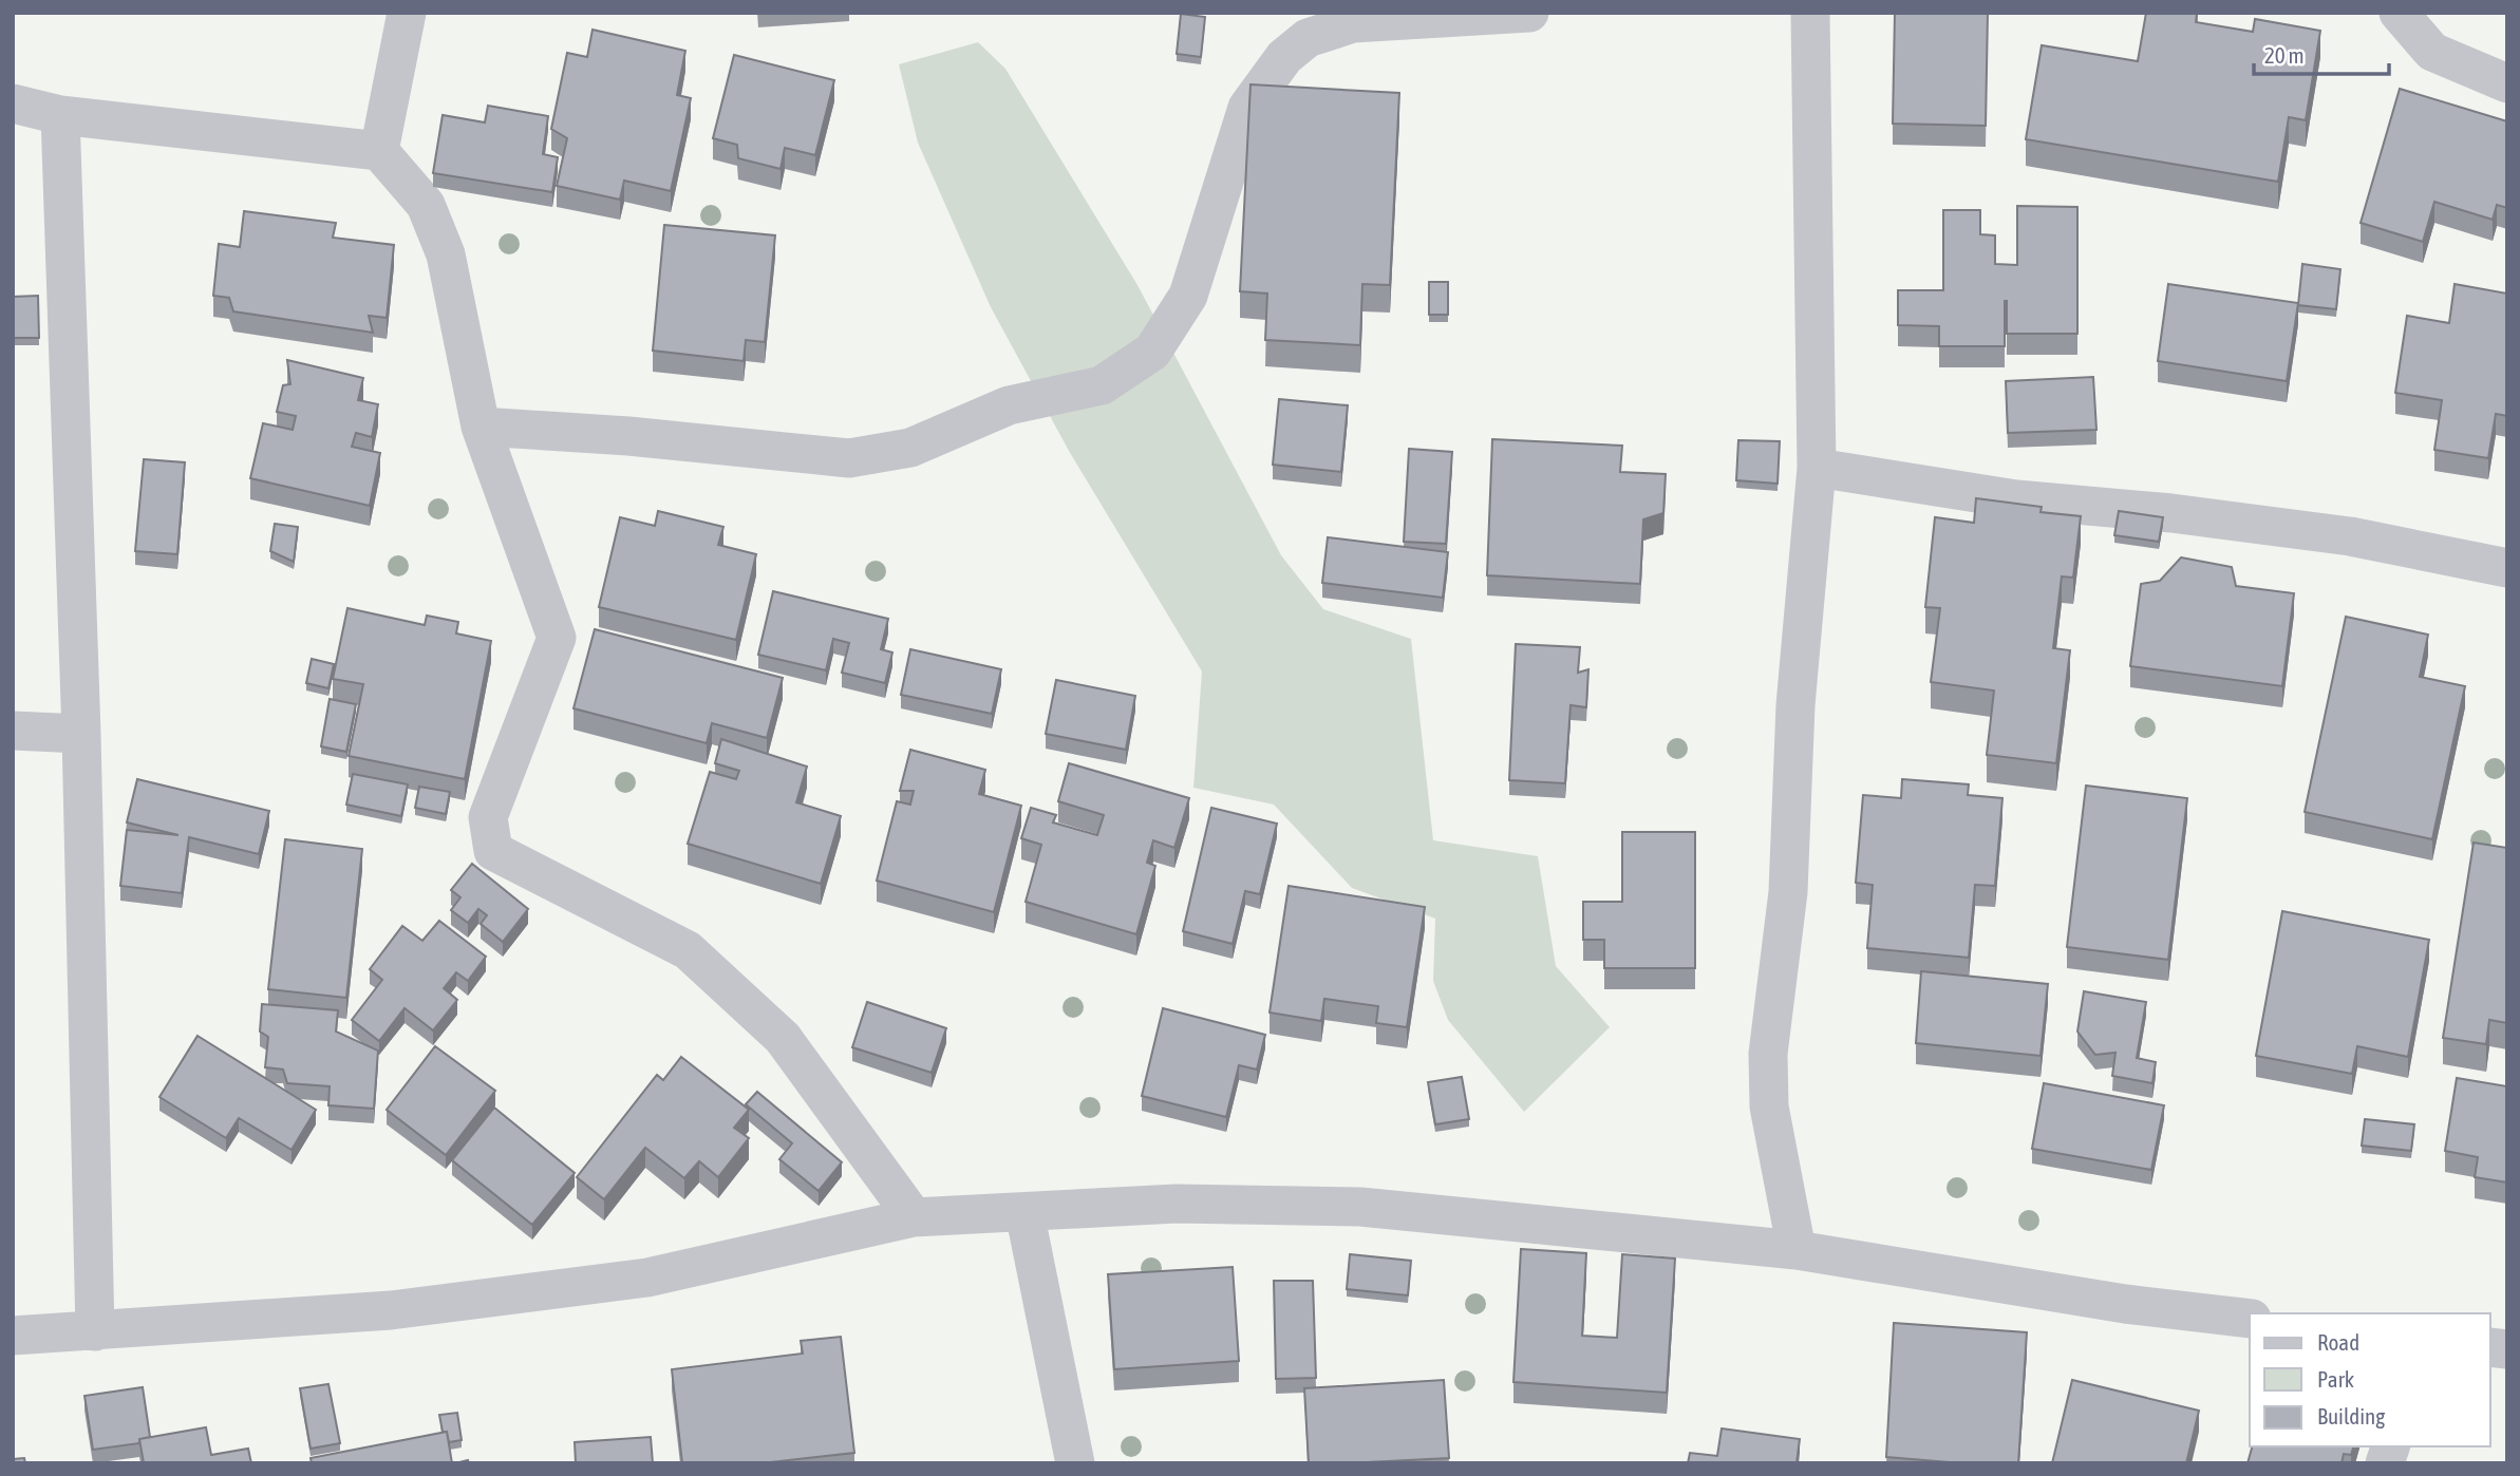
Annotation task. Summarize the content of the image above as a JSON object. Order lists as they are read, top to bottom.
{
  "legend": ["Road", "Park", "Building"],
  "scale_bar": "20 m"
}
